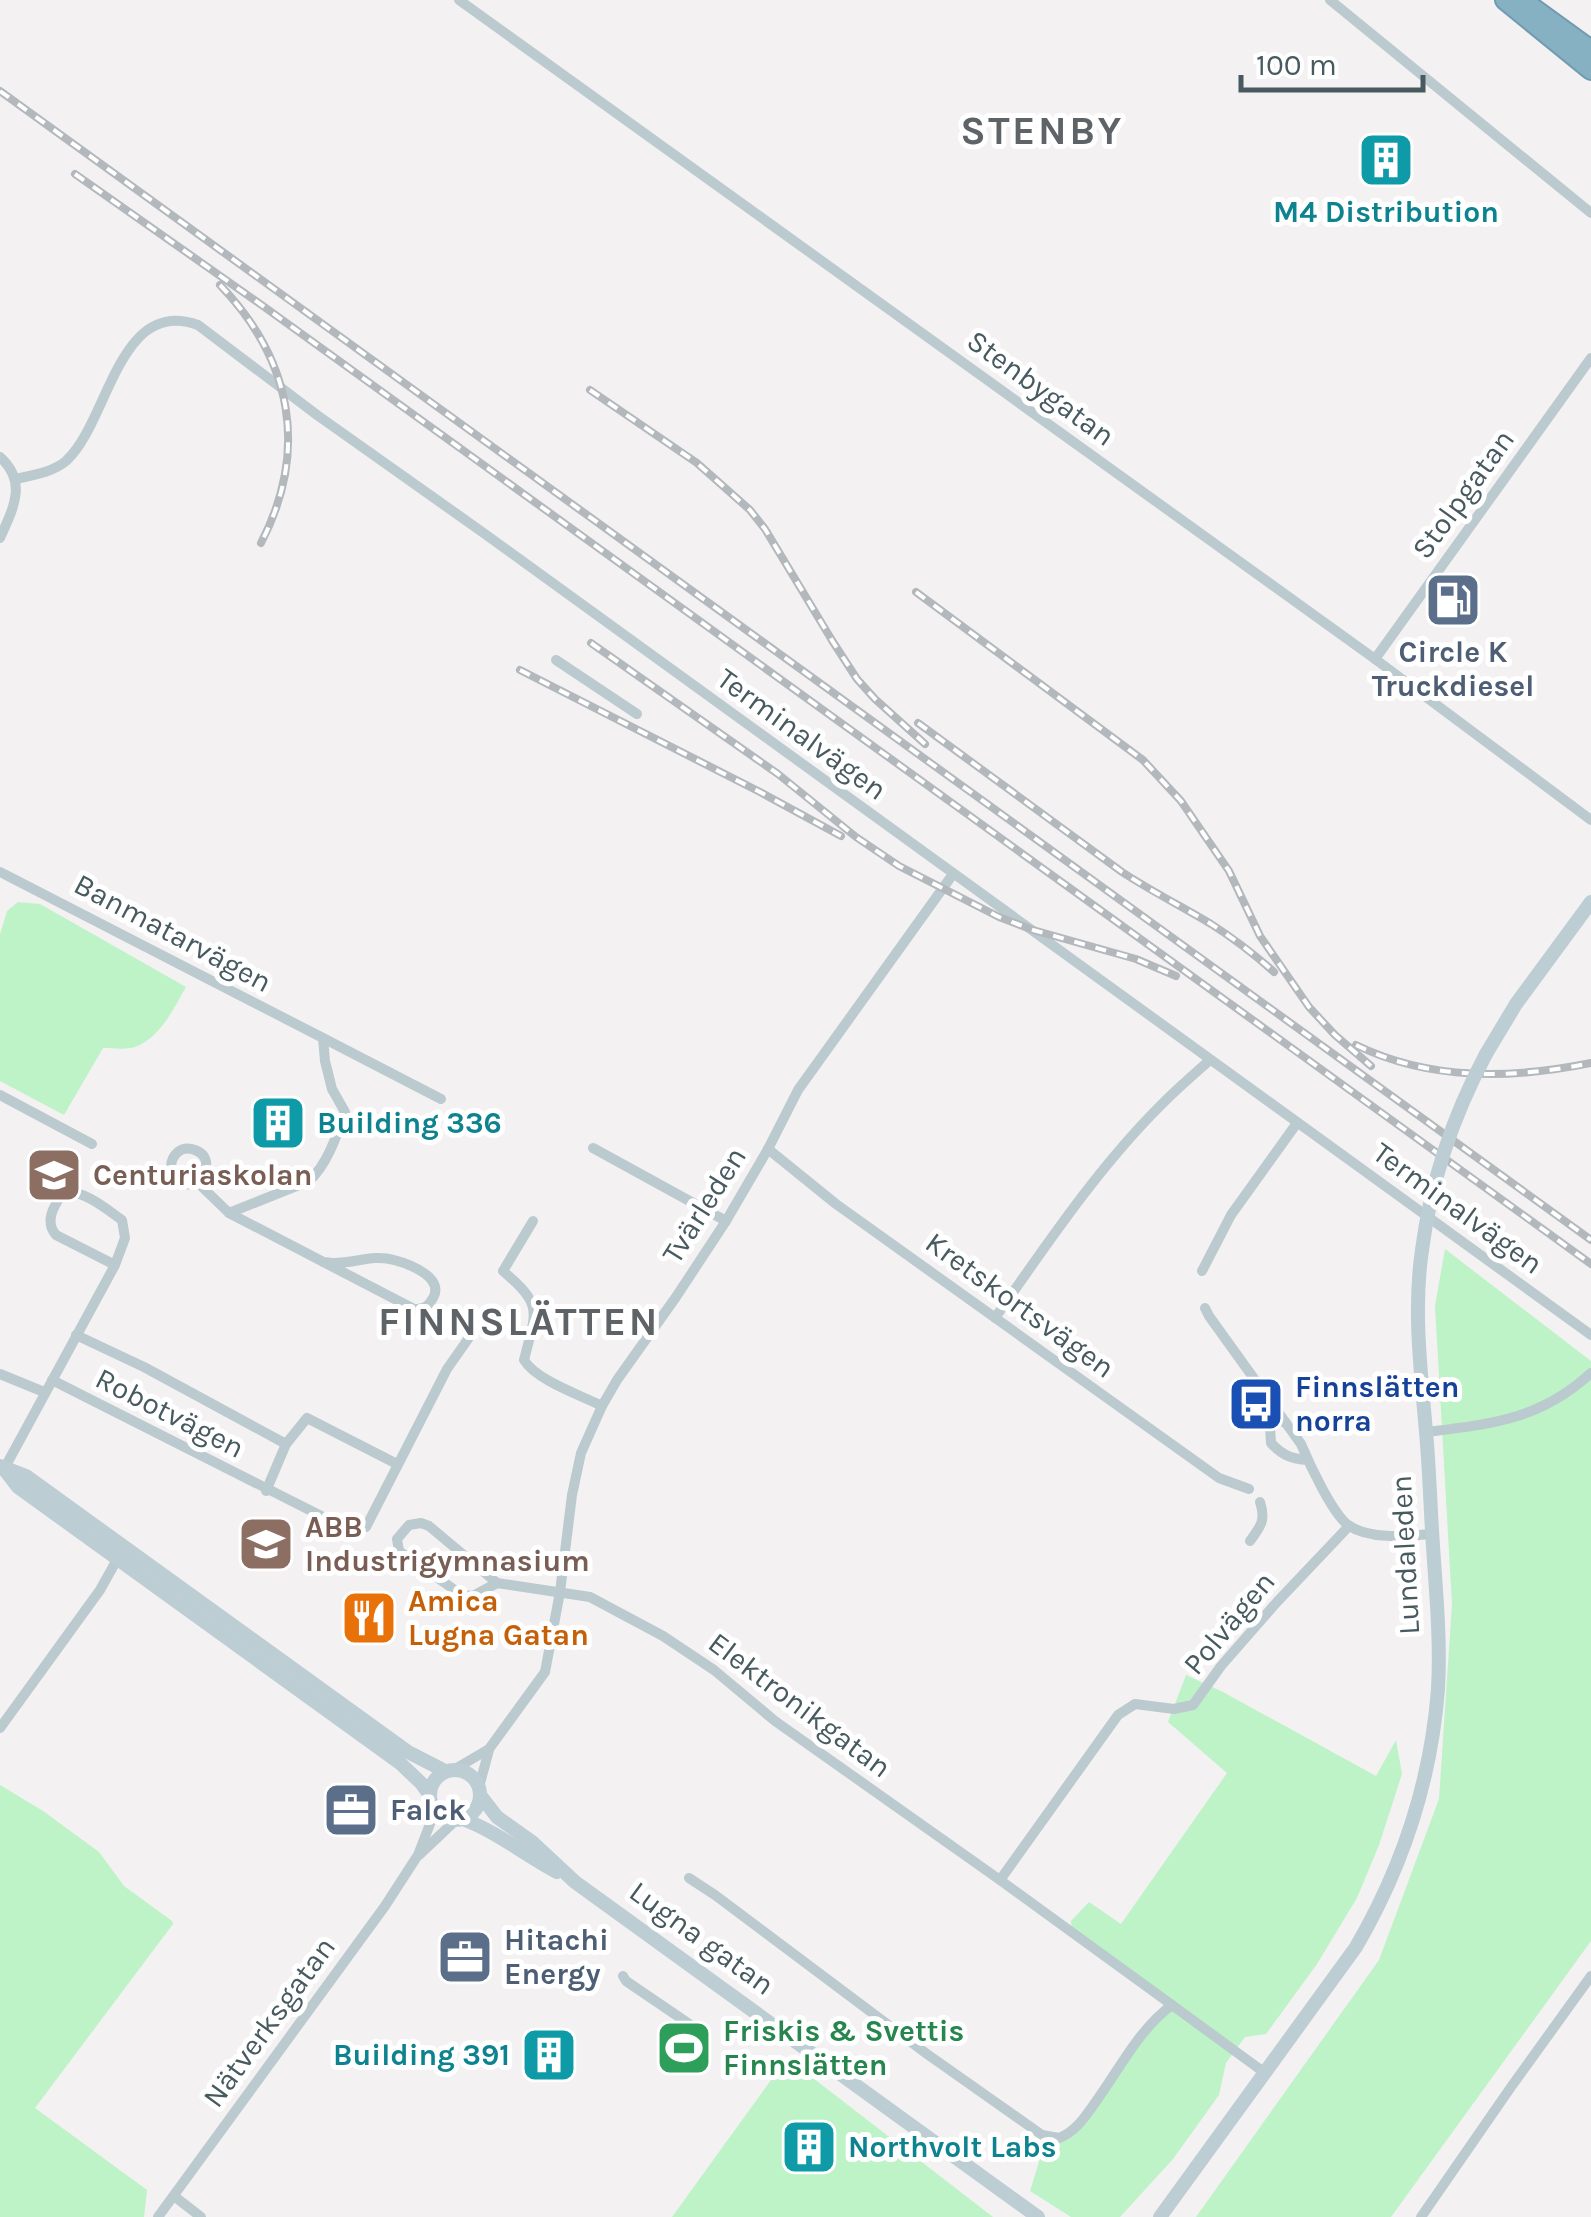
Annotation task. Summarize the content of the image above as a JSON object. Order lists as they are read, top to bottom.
{
  "streets": {
    "main road": ["Lundaleden", "Lugna gatan"],
    "street": [
      "Stenbygatan",
      "Stolpgatan",
      "Terminalvägen",
      "Banmatarvägen",
      "Tvärleden",
      "Kretskortsvägen",
      "Robotvägen",
      "Polvägen",
      "Elektronikgatan",
      "Nätverksgatan"
    ]
  },
  "crossings": [
    ["Stenbygatan", "Stolpgatan"],
    ["Terminalvägen", "Tvärleden"],
    ["Tvärleden", "Kretskortsvägen"],
    ["Tvärleden", "Elektronikgatan"],
    ["Tvärleden", "Lugna gatan"],
    ["Tvärleden", "Nätverksgatan"],
    ["Lundaleden", "Elektronikgatan"],
    ["Polvägen", "Elektronikgatan"],
    ["Lugna gatan", "Nätverksgatan"]
  ],
  "districts": ["STENBY", "FINNSLÄTTEN"],
  "places": {
    "building": [
      "M4 Distribution",
      "Building 336",
      "Building 391",
      "Northvolt Labs"
    ],
    "fuel station": ["Circle K Truckdiesel"],
    "school or university": ["Centuriaskolan", "ABB Industrigymnasium"],
    "bus stop": ["Finnslätten norra"],
    "restaurant": ["Amica Lugna Gatan"],
    "office": ["Falck", "Hitachi Energy"],
    "sports": ["Friskis & Svettis Finnslätten"]
  },
  "scale_bar": "100 m"
}
